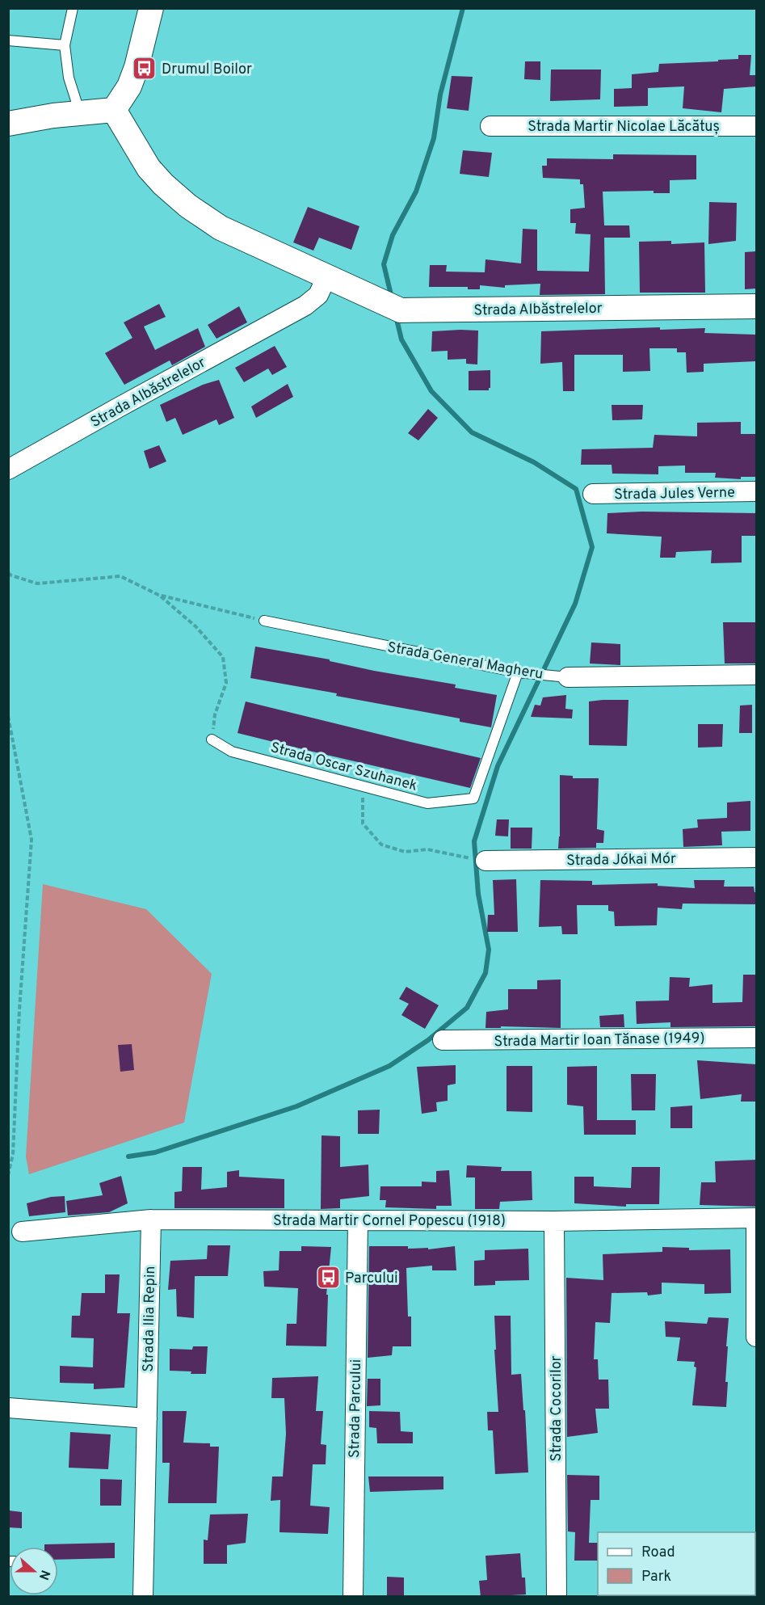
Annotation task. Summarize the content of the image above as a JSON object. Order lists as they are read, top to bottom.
{
  "streets": {
    "street": [
      "Strada Martir Nicolae Lăcătuș",
      "Strada Albăstrelelor",
      "Strada Jules Verne",
      "Strada General Magheru",
      "Strada Jókai Mór",
      "Strada Martir Ioan Tănase (1949)",
      "Strada Martir Cornel Popescu (1918)",
      "Strada Ilia Repin",
      "Strada Parcului",
      "Strada Cocorilor"
    ],
    "lane": ["Strada Oscar Szuhanek"]
  },
  "crossings": [
    ["Strada General Magheru", "Strada Oscar Szuhanek"],
    ["Strada Martir Cornel Popescu (1918)", "Strada Ilia Repin"],
    ["Strada Martir Cornel Popescu (1918)", "Strada Parcului"],
    ["Strada Martir Cornel Popescu (1918)", "Strada Cocorilor"]
  ],
  "places": {
    "bus stop": ["Drumul Boilor", "Parcului"]
  },
  "legend": ["Road", "Park"],
  "north": "right"
}
